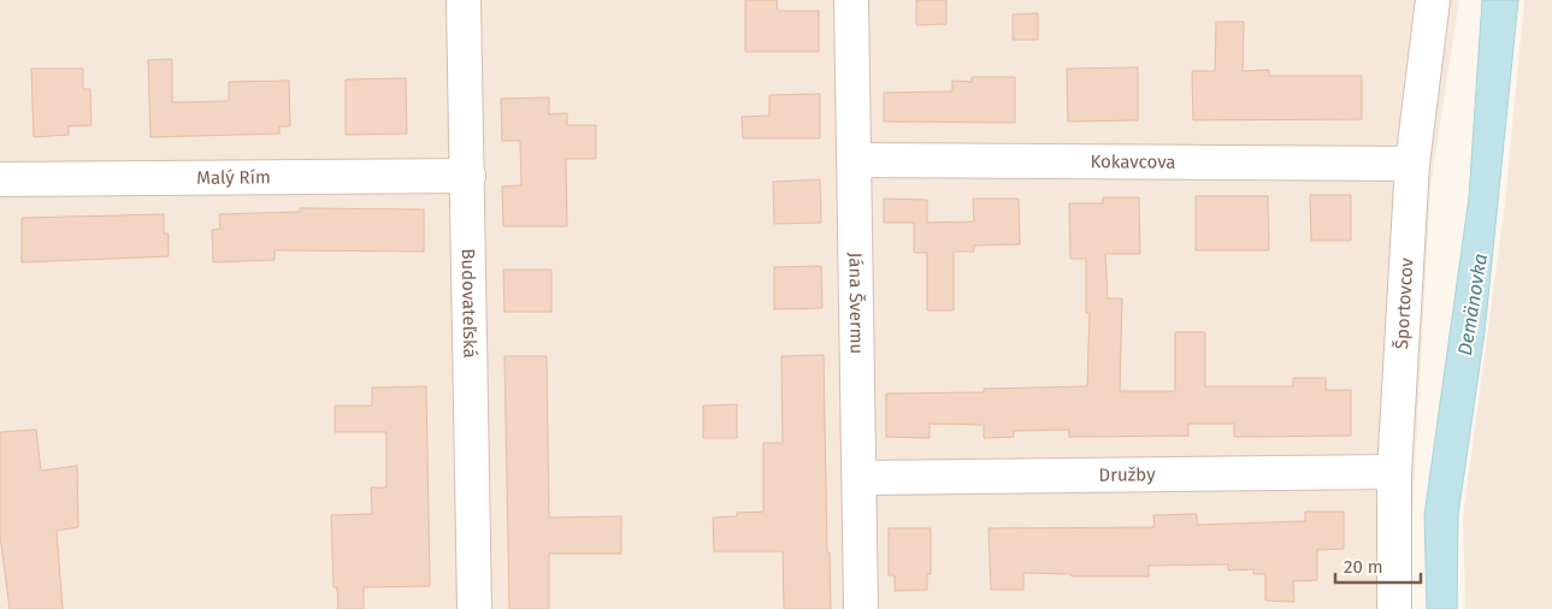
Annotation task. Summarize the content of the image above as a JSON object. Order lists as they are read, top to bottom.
{
  "streets": {
    "street": [
      "Kokavcova",
      "Malý Rím",
      "Športovcov",
      "Budovateľská",
      "Jána Švermu",
      "Družby"
    ]
  },
  "crossings": [
    ["Kokavcova", "Športovcov"],
    ["Kokavcova", "Jána Švermu"],
    ["Malý Rím", "Budovateľská"],
    ["Športovcov", "Družby"],
    ["Jána Švermu", "Družby"]
  ],
  "water": ["Demänovka"],
  "scale_bar": "20 m"
}
